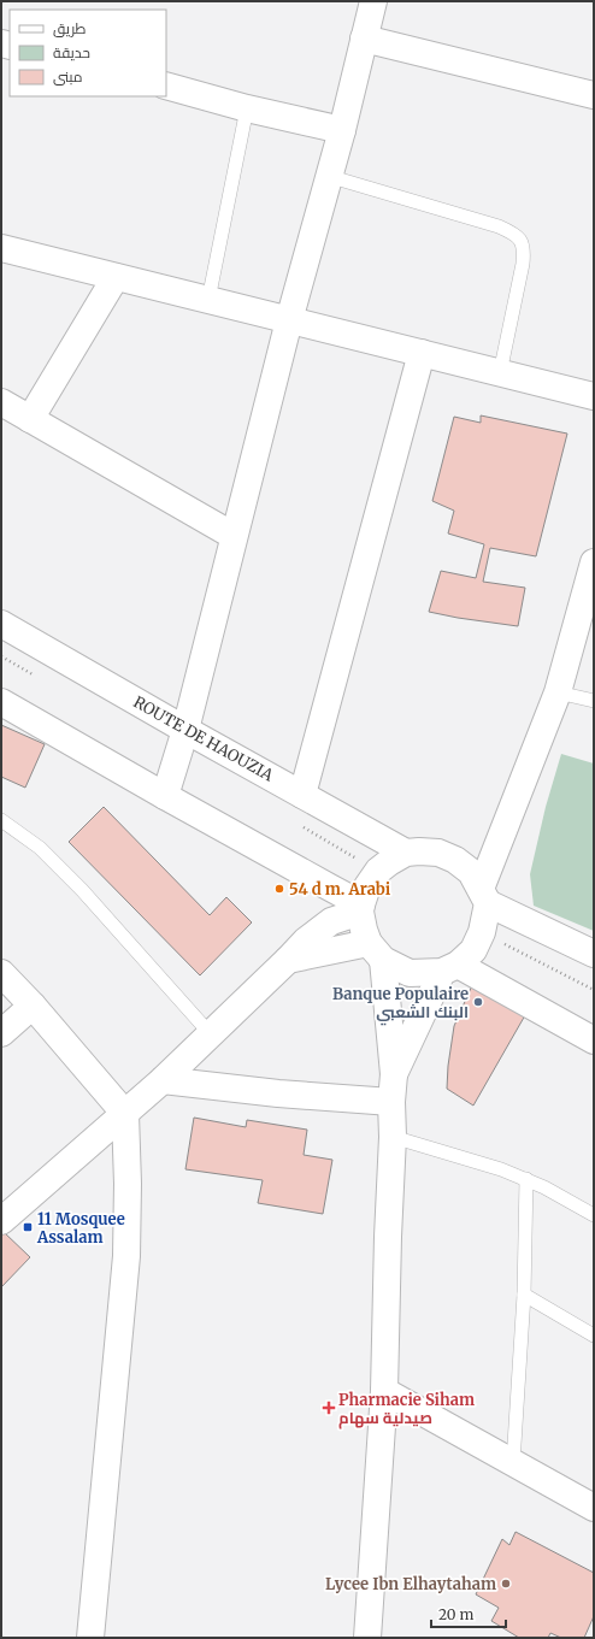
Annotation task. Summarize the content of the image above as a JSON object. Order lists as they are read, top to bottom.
{
  "streets": {
    "street": ["ROUTE DE HAOUZIA"]
  },
  "places": {
    "other": ["54 d m. Arabi", "Banque Populaire البنك الشعبي", "Lycee Ibn Elhaytaham"],
    "transit": ["11 Mosquee Assalam"],
    "health": ["Pharmacie Siham صيدلية سهام"]
  },
  "legend": ["طريق", "حديقة", "مبنى"],
  "scale_bar": "20 m"
}
